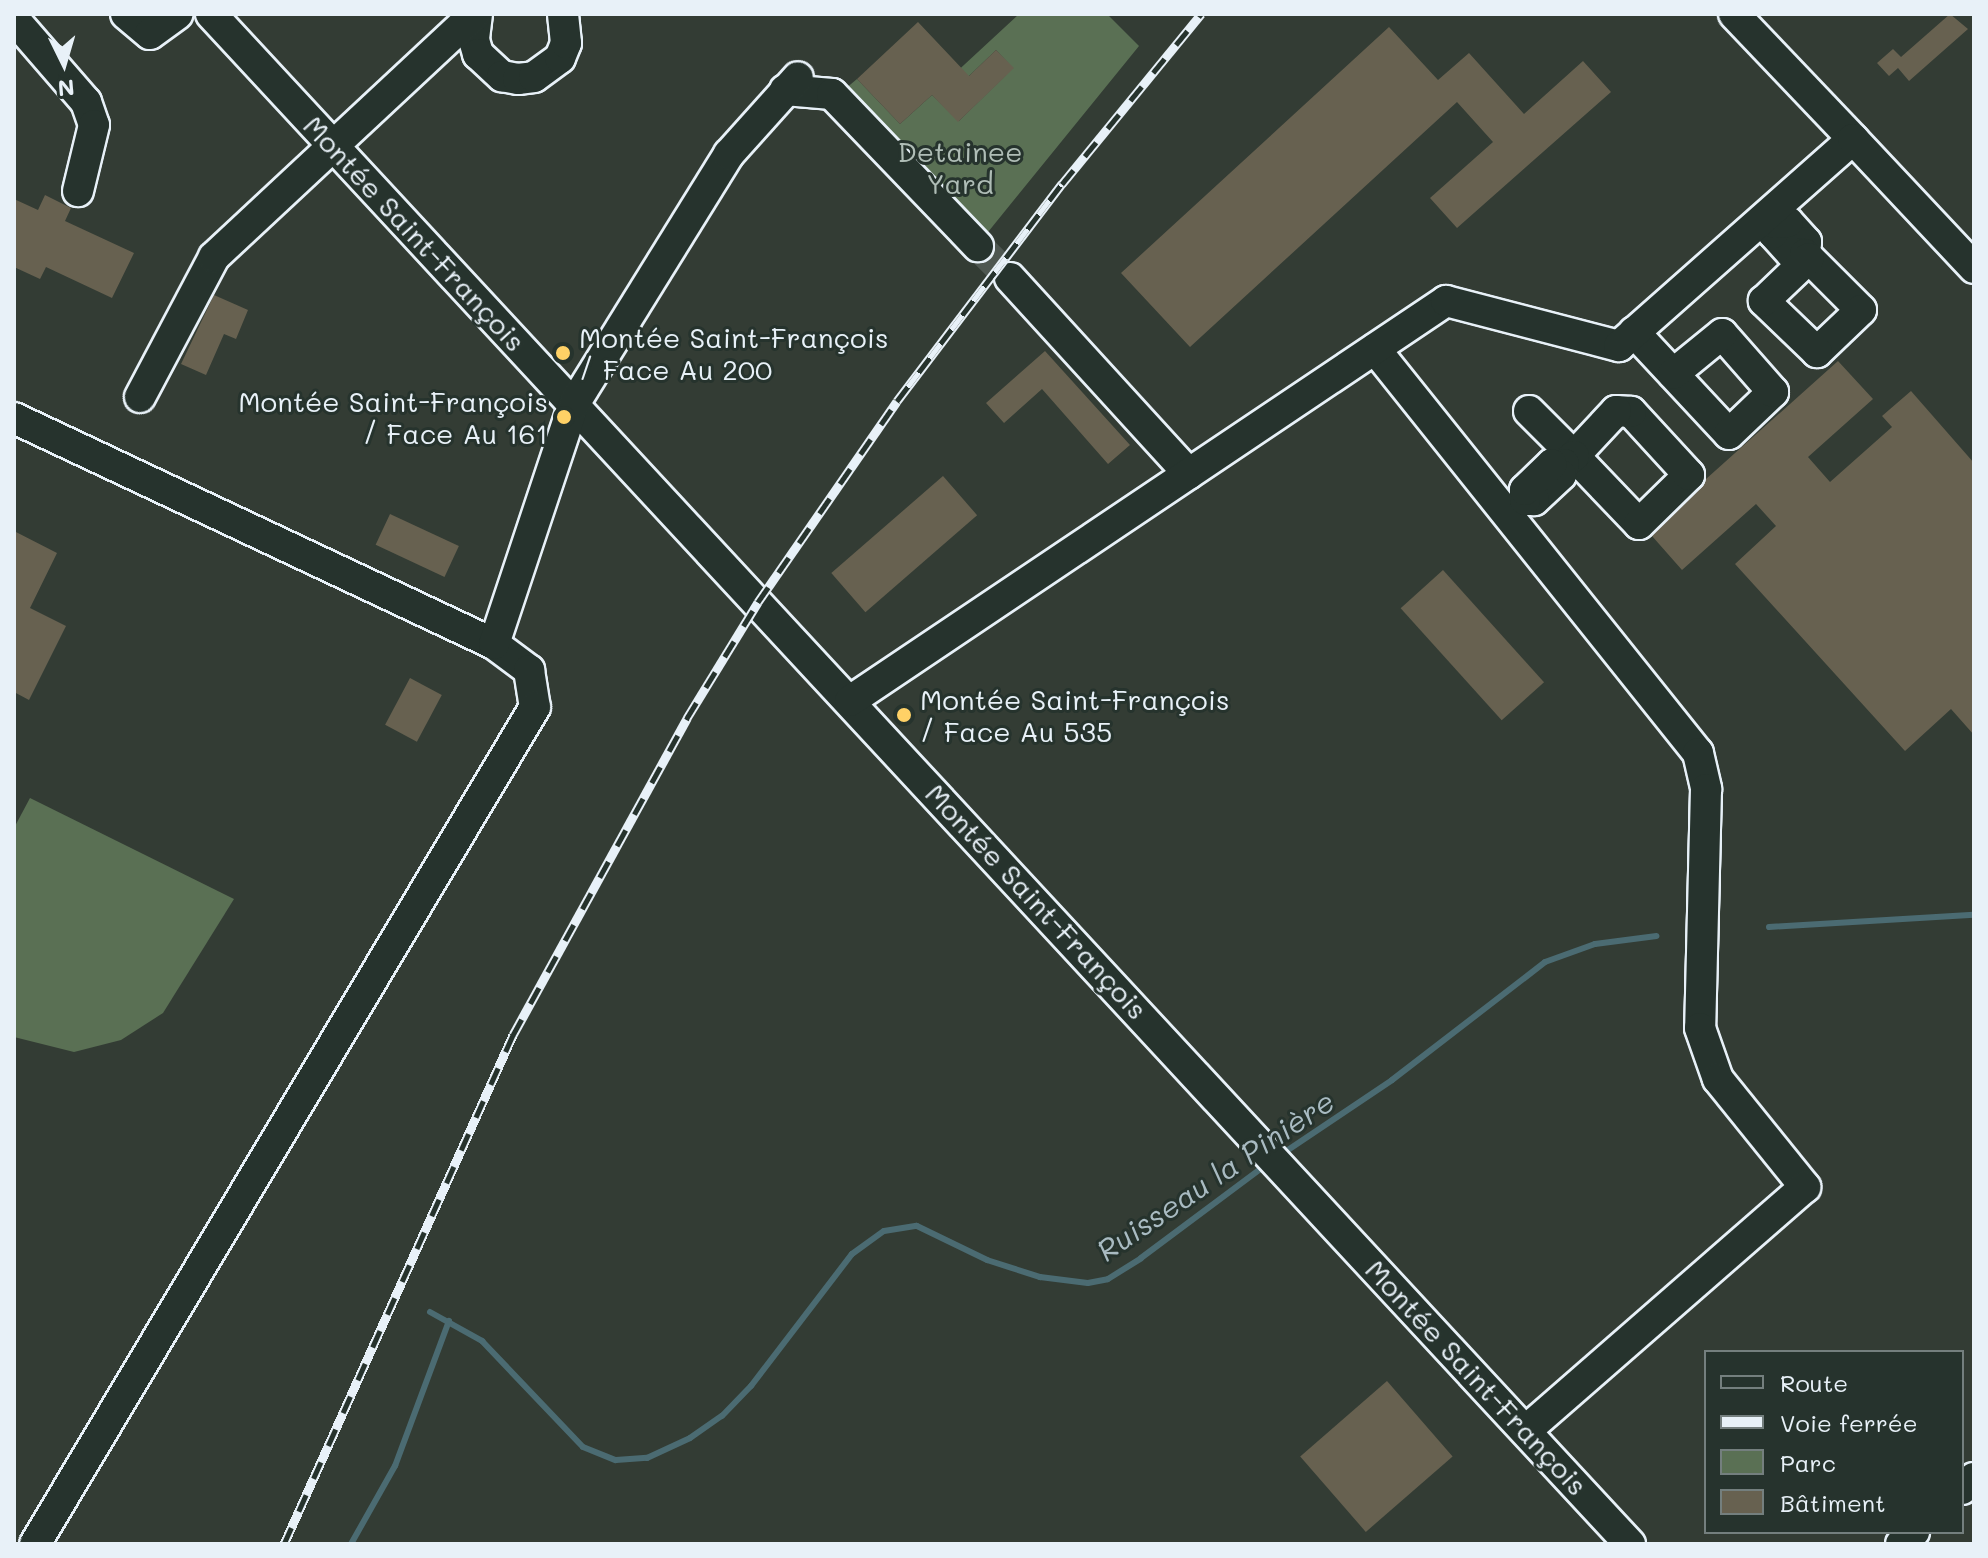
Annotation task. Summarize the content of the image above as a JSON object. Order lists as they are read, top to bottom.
{
  "streets": {
    "street": ["Montée Saint-François"]
  },
  "water": ["Ruisseau la Pinière"],
  "parks": ["Detainee Yard"],
  "places": ["Montée Saint-François / Face Au 200", "Montée Saint-François / Face Au 161", "Montée Saint-François / Face Au 535"],
  "legend": [
    "Route",
    "Voie ferrée",
    "Parc",
    "Bâtiment"
  ],
  "north": "bottom"
}
